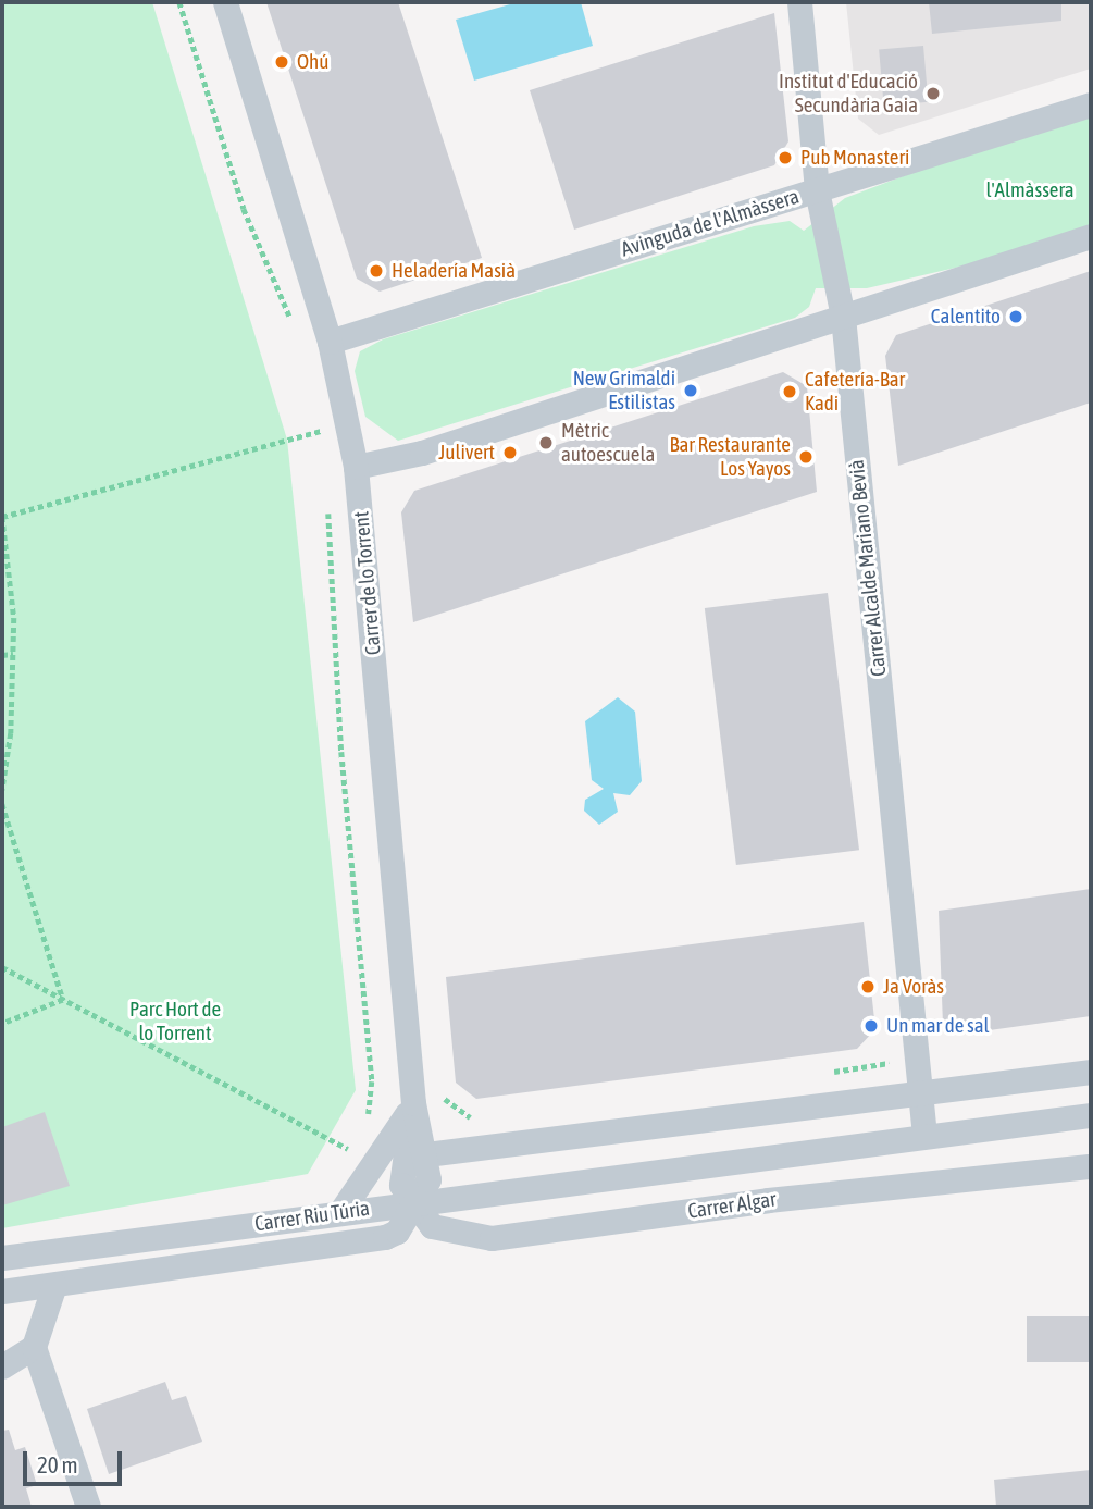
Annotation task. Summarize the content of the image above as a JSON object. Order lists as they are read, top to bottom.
{
  "streets": {
    "street": [
      "Avinguda de l'Almàssera",
      "Carrer Alcalde Mariano Bevià",
      "Carrer de lo Torrent",
      "Carrer Algar",
      "Carrer Riu Túria"
    ]
  },
  "crossings": [
    ["Avinguda de l'Almàssera", "Carrer Alcalde Mariano Bevià"],
    ["Avinguda de l'Almàssera", "Carrer de lo Torrent"],
    ["Carrer de lo Torrent", "Carrer Algar"],
    ["Carrer de lo Torrent", "Carrer Riu Túria"],
    ["Carrer Algar", "Carrer Riu Túria"]
  ],
  "parks": ["l'Almàssera", "Parc Hort de lo Torrent"],
  "places": [
    "Ohú",
    "Institut d'Educació Secundària Gaia",
    "Pub Monasteri",
    "Heladería Masià",
    "Calentito",
    "New Grimaldi Estilistas",
    "Cafetería-Bar Kadi",
    "Mètric autoescuela",
    "Julivert",
    "Bar Restaurante Los Yayos",
    "Ja Voràs",
    "Un mar de sal"
  ],
  "scale_bar": "20 m"
}
